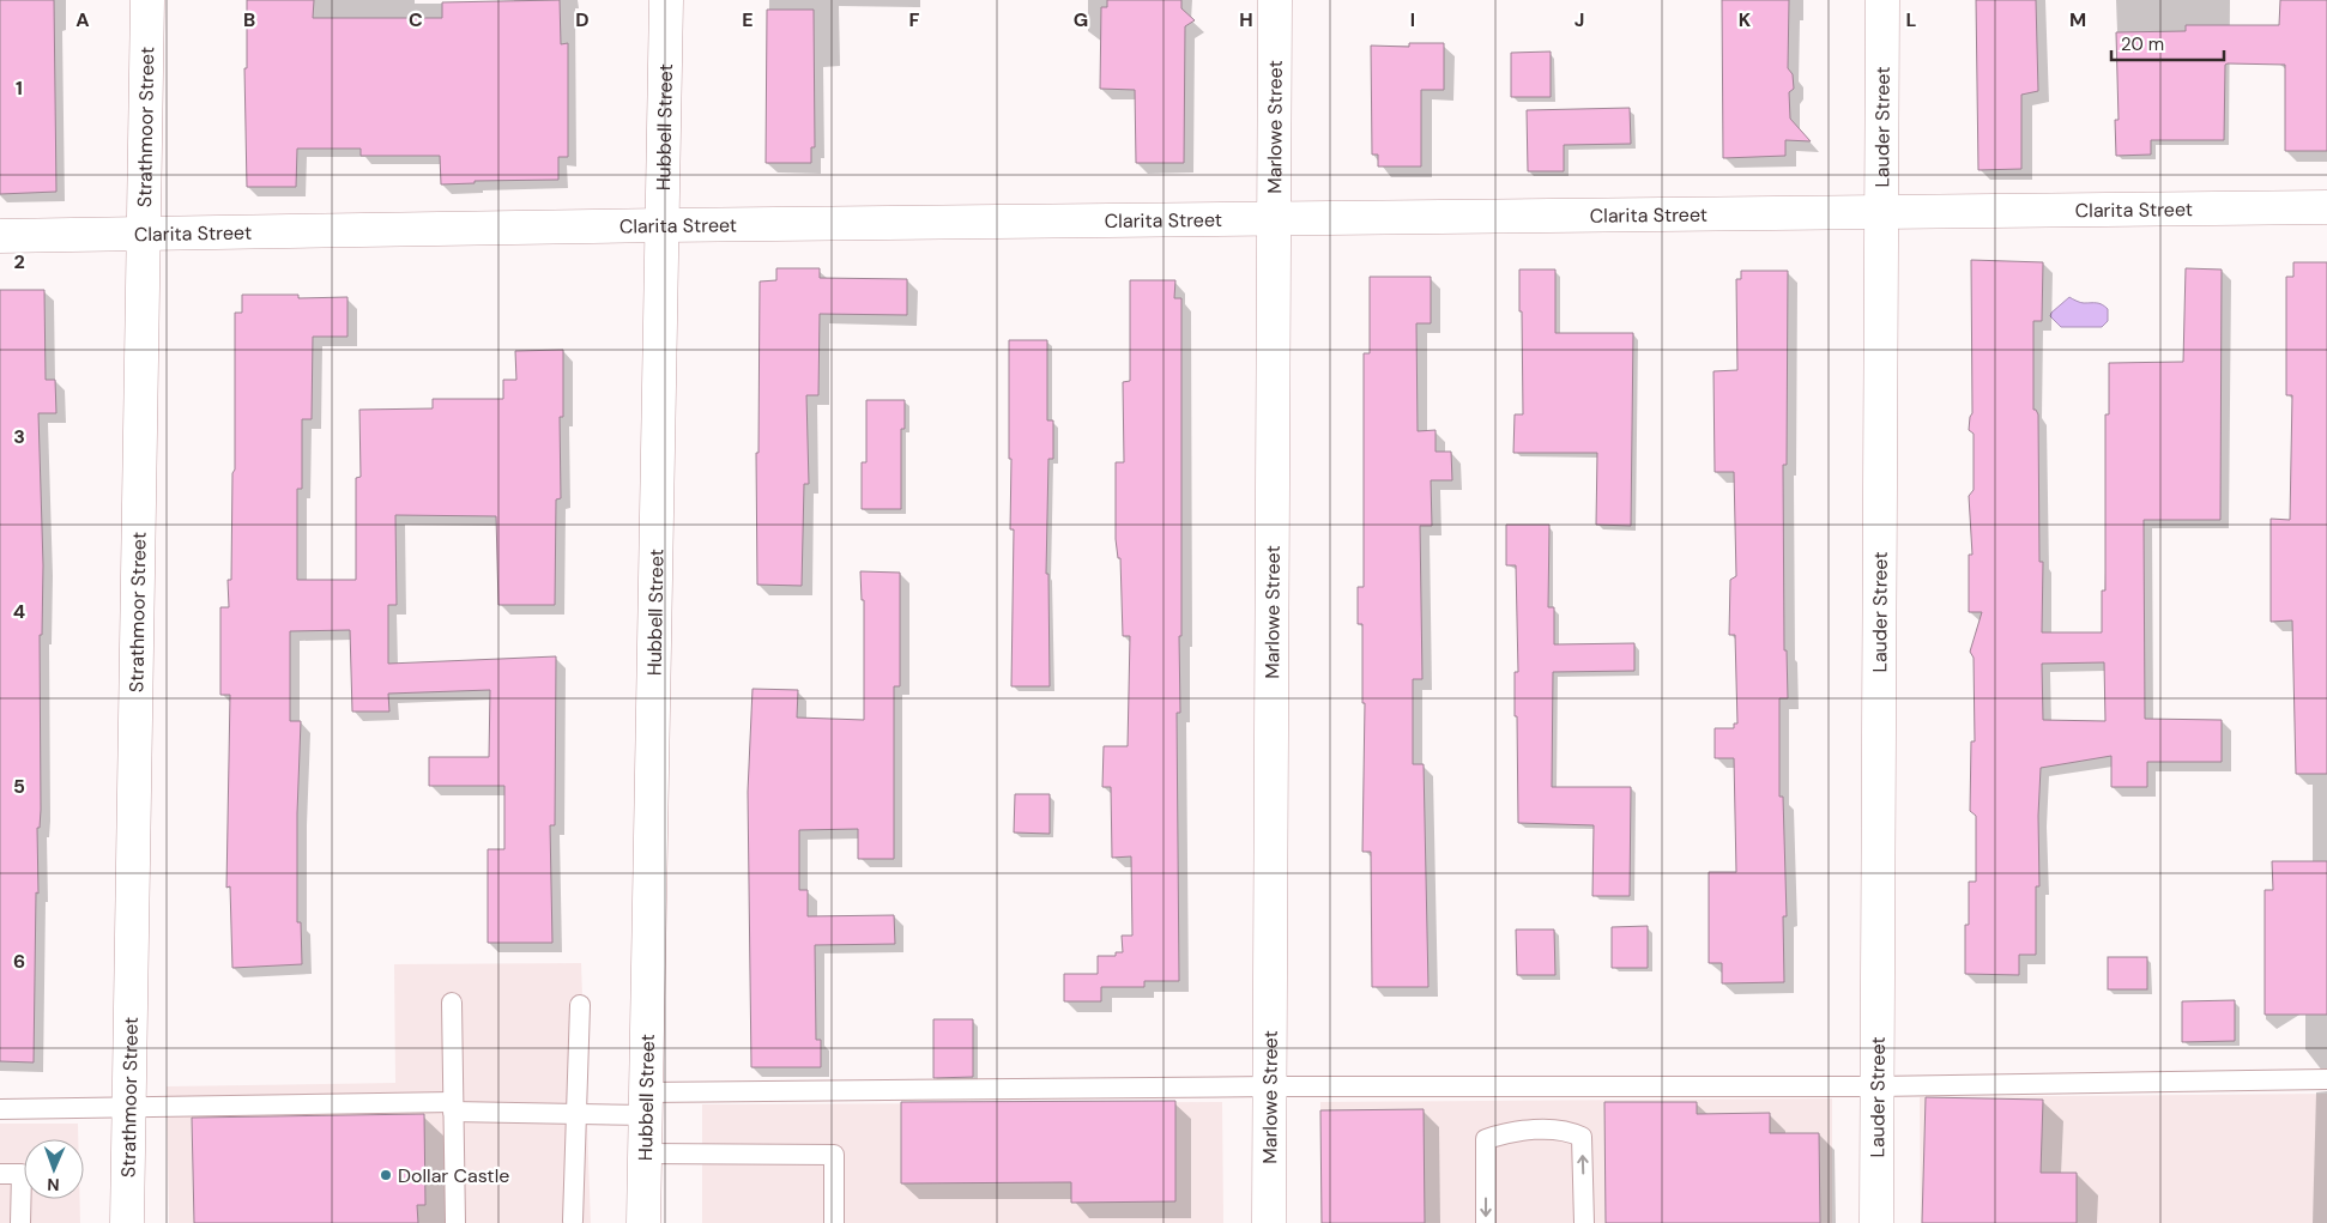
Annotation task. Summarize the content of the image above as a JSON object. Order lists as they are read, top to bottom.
{
  "streets": {
    "street": [
      "Strathmoor Street",
      "Hubbell Street",
      "Marlowe Street",
      "Lauder Street",
      "Clarita Street"
    ]
  },
  "crossings": [
    ["Strathmoor Street", "Clarita Street"],
    ["Hubbell Street", "Clarita Street"],
    ["Marlowe Street", "Clarita Street"],
    ["Lauder Street", "Clarita Street"]
  ],
  "places": ["Dollar Castle"],
  "scale_bar": "20 m",
  "north": "bottom",
  "grid": {
    "columns": [
      "A",
      "B",
      "C",
      "D",
      "E",
      "F",
      "G",
      "H",
      "I",
      "J",
      "K",
      "L",
      "M"
    ],
    "rows": [
      "1",
      "2",
      "3",
      "4",
      "5",
      "6"
    ]
  }
}
